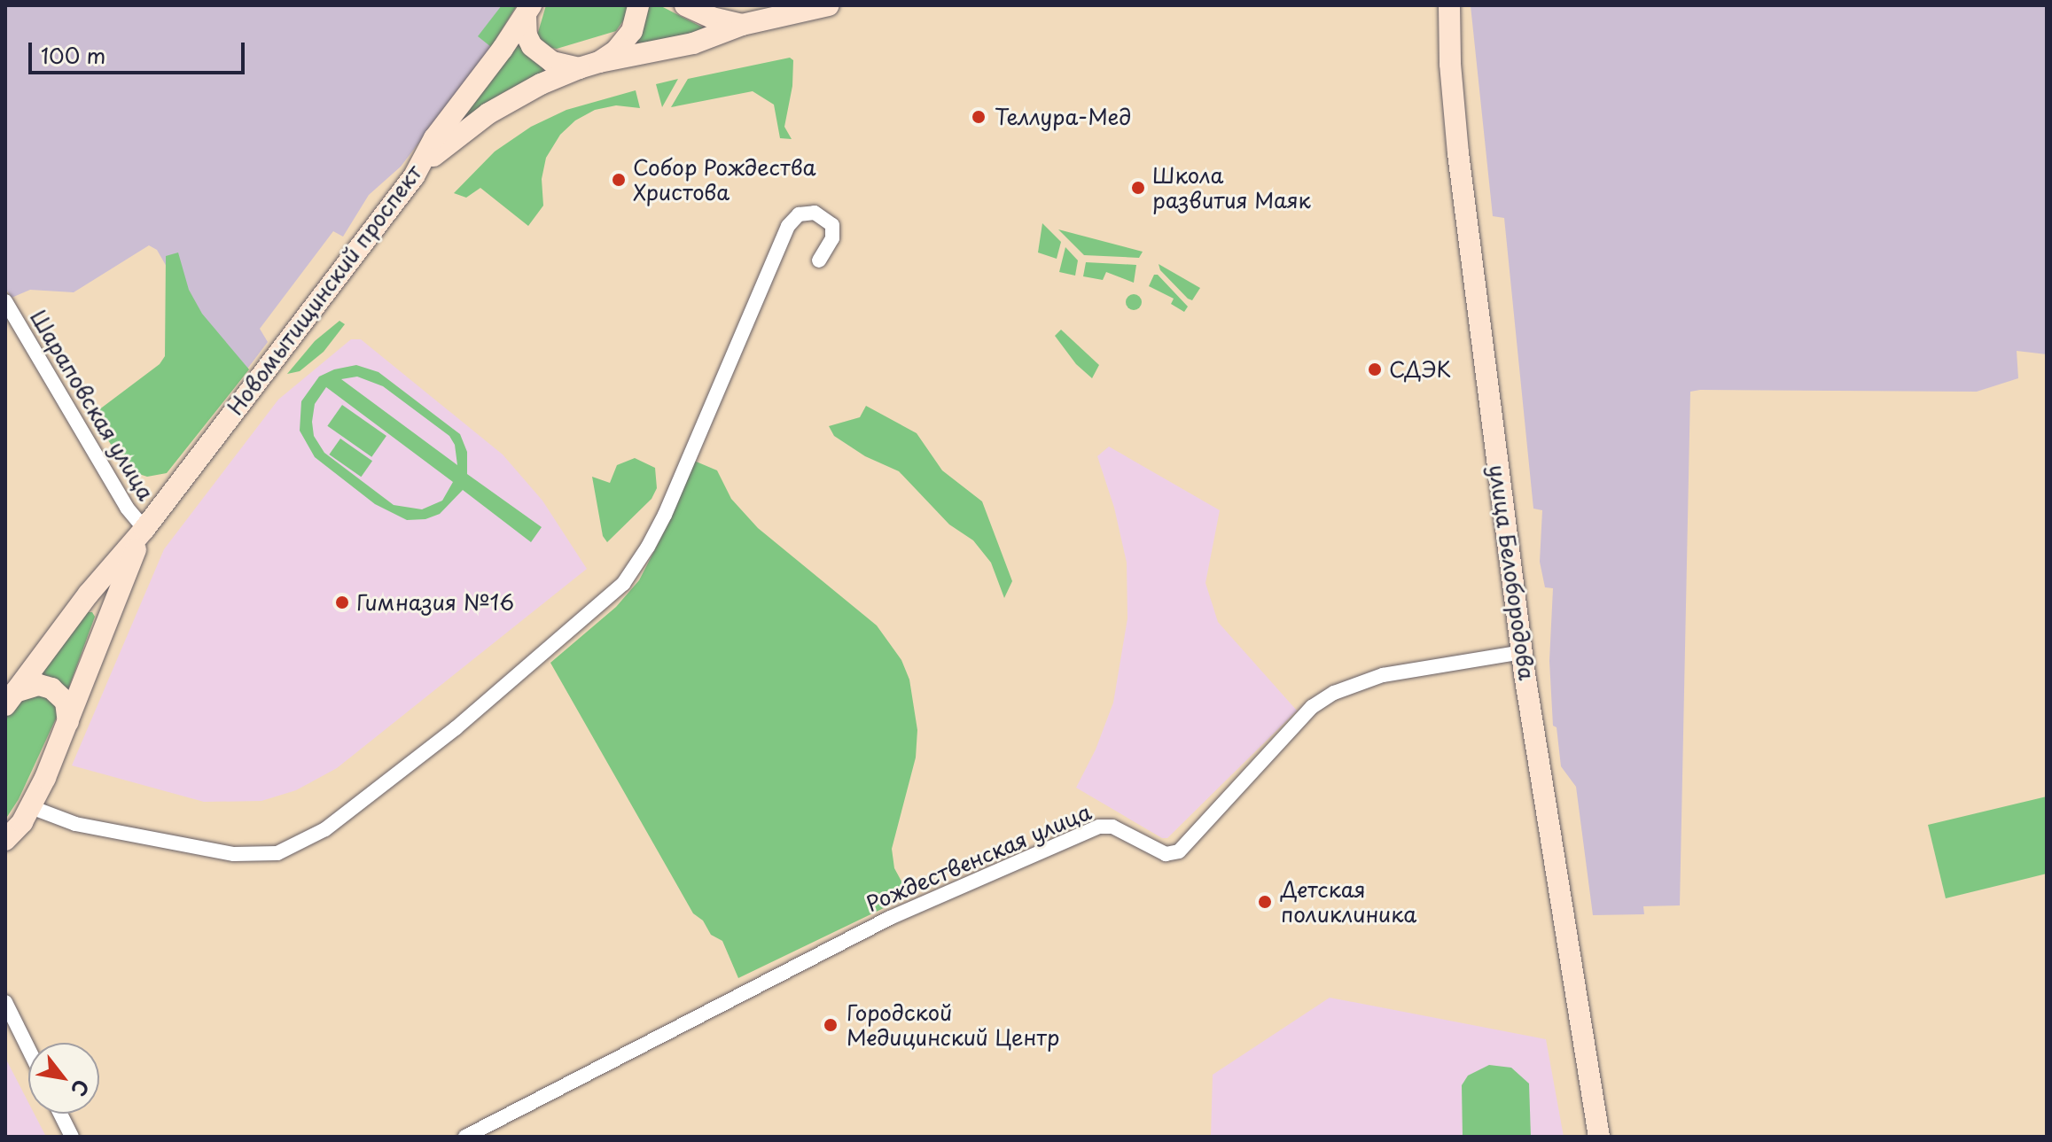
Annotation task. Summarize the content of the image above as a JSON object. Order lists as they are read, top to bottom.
{
  "streets": {
    "main road": ["Новомытищинский проспект", "улица Белобородова"],
    "street": ["Шараповская улица", "Рождественская улица"]
  },
  "crossings": [
    ["Новомытищинский проспект", "Шараповская улица"],
    ["улица Белобородова", "Рождественская улица"]
  ],
  "places": [
    "Теллура-Мед",
    "Собор Рождества Христова",
    "Школа развития Маяк",
    "СДЭК",
    "Гимназия №16",
    "Детская поликлиника",
    "Городской Медицинский Центр"
  ],
  "scale_bar": "100 m",
  "north": "bottom right"
}
